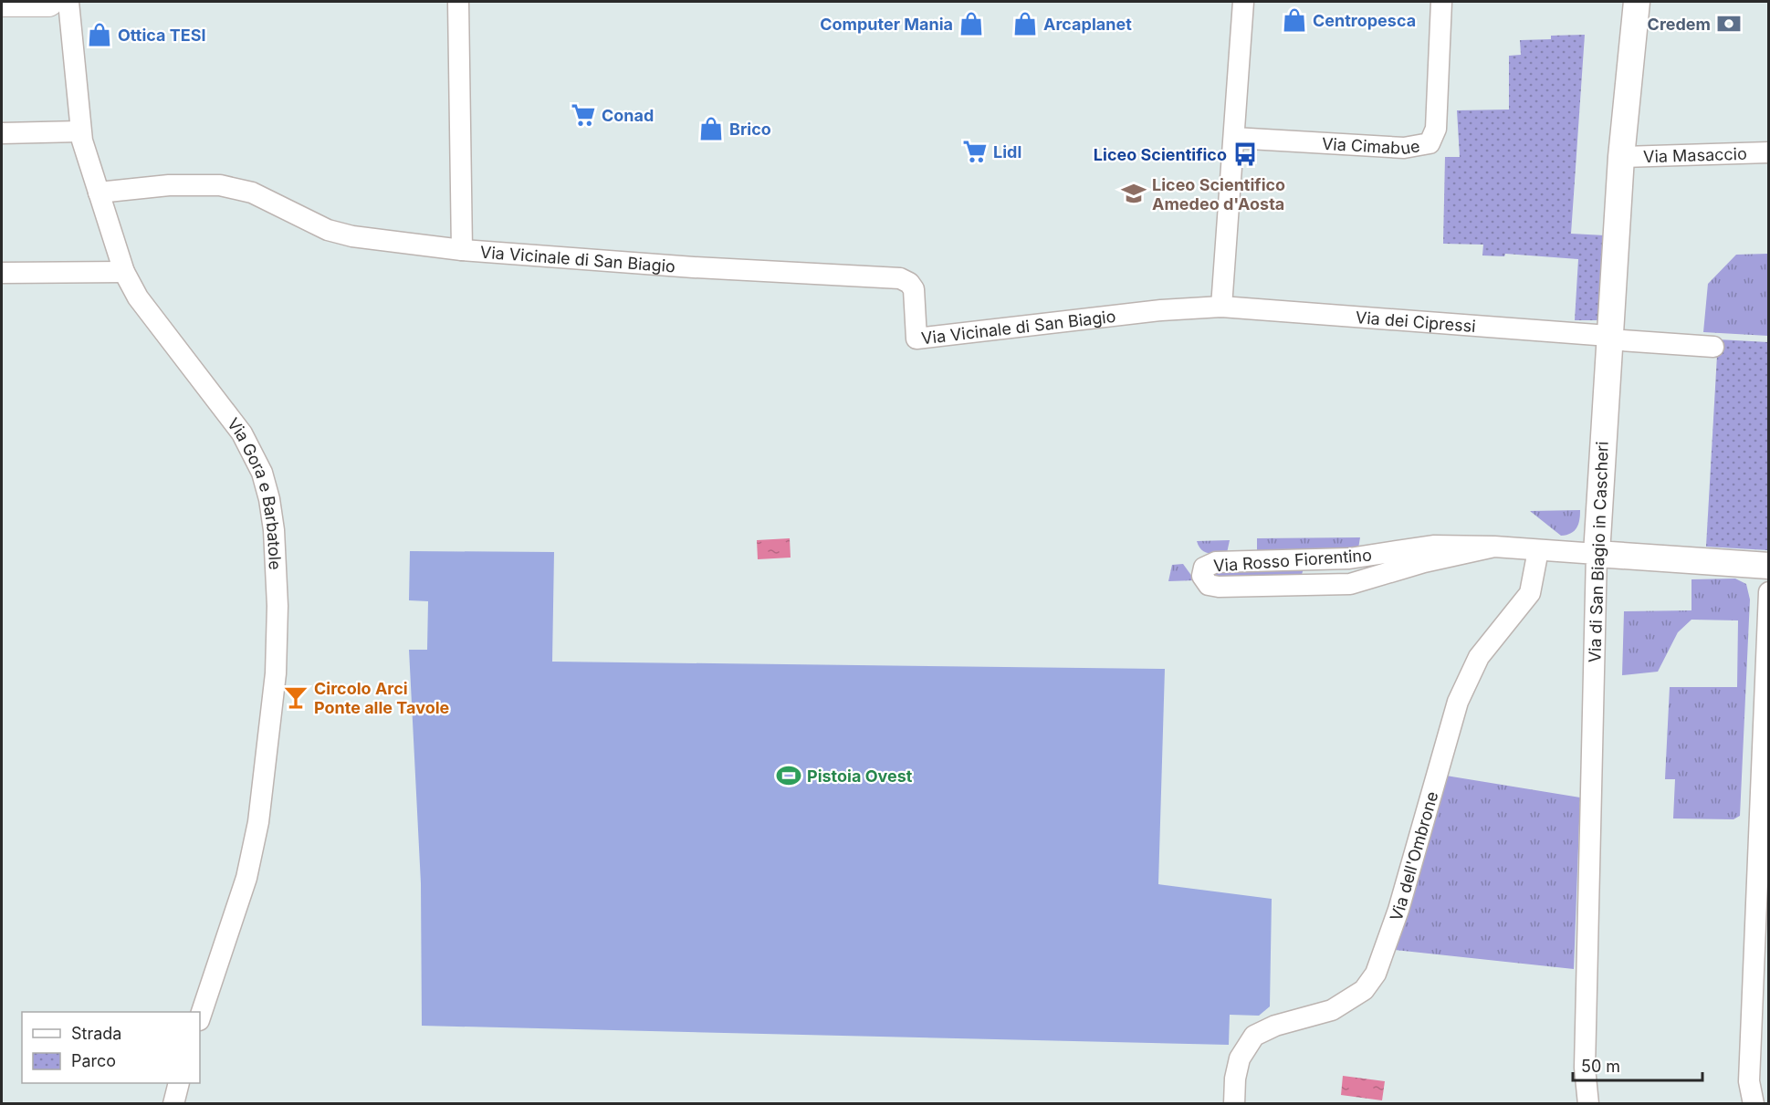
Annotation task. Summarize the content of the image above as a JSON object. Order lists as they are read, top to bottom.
{
  "streets": {
    "street": [
      "Via Cimabue",
      "Via Masaccio",
      "Via Vicinale di San Biagio",
      "Via dei Cipressi",
      "Via Gora e Barbatole",
      "Via di San Biagio in Cascheri",
      "Via Rosso Fiorentino",
      "Via dell'Ombrone"
    ]
  },
  "crossings": [
    ["Via Masaccio", "Via di San Biagio in Cascheri"],
    ["Via Vicinale di San Biagio", "Via dei Cipressi"],
    ["Via Vicinale di San Biagio", "Via Gora e Barbatole"],
    ["Via dei Cipressi", "Via di San Biagio in Cascheri"],
    ["Via di San Biagio in Cascheri", "Via Rosso Fiorentino"],
    ["Via Rosso Fiorentino", "Via dell'Ombrone"]
  ],
  "places": {
    "shop": [
      "Centropesca",
      "Computer Mania",
      "Arcaplanet",
      "Ottica TESI",
      "Brico"
    ],
    "bank": ["Credem"],
    "supermarket": ["Conad", "Lidl"],
    "bus stop": ["Liceo Scientifico"],
    "school or university": ["Liceo Scientifico Amedeo d'Aosta"],
    "bar": ["Circolo Arci Ponte alle Tavole"],
    "sports": ["Pistoia Ovest"]
  },
  "legend": ["Strada", "Parco"],
  "scale_bar": "50 m"
}
